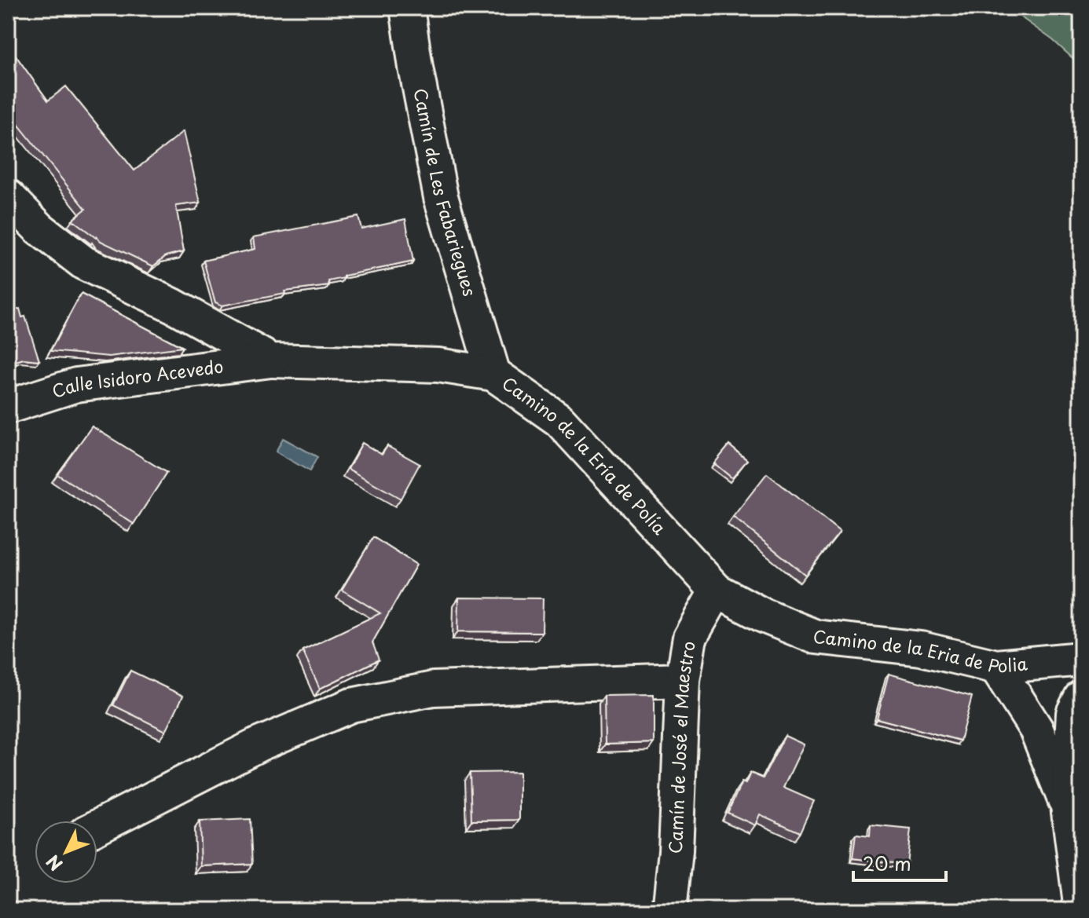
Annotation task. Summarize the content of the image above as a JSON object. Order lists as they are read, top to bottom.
{
  "streets": {
    "street": [
      "Camín de Les Fabariegues",
      "Calle Isidoro Acevedo",
      "Camino de la Ería de Polía",
      "Camino de la Eria de Polia",
      "Camín de José el Maestro"
    ]
  },
  "crossings": [
    ["Camín de Les Fabariegues", "Camino de la Ería de Polía"],
    ["Calle Isidoro Acevedo", "Camino de la Ería de Polía"],
    ["Camino de la Ería de Polía", "Camino de la Eria de Polia"],
    ["Camino de la Ería de Polía", "Camín de José el Maestro"]
  ],
  "scale_bar": "20 m",
  "north": "bottom left"
}
